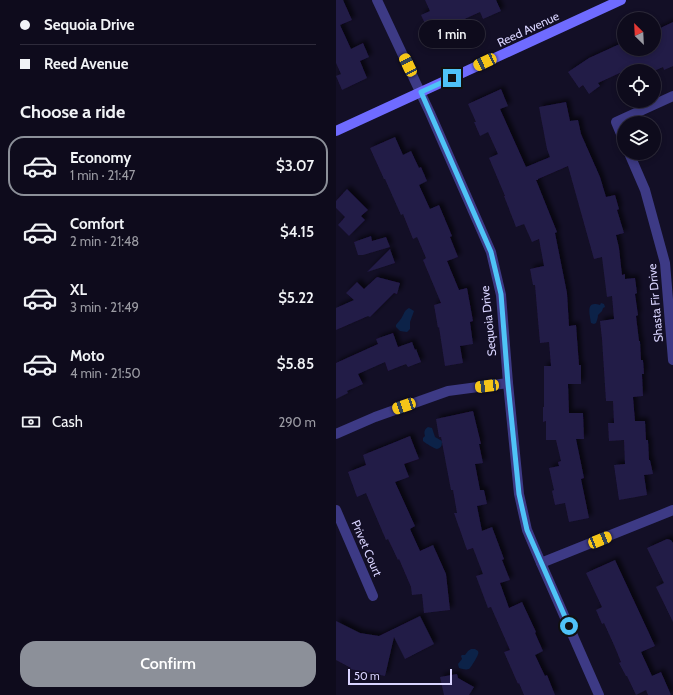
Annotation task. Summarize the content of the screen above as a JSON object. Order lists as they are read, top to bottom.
{
  "streets": {
    "main road": ["Reed Avenue"],
    "street": ["Shasta Fir Drive", "Sequoia Drive", "Privet Court"]
  },
  "crossings": [
    ["Reed Avenue", "Sequoia Drive"]
  ],
  "scale_bar": "50 m",
  "north": "top left",
  "page": {
    "banner": ["Sequoia Drive", "Reed Avenue"],
    "bubble": "1 min",
    "heading": "Choose a ride",
    "list": [
      {
        "name": "Economy",
        "note": "1 min · 21:47",
        "value": "$3.07"
      },
      {
        "name": "Comfort",
        "note": "2 min · 21:48",
        "value": "$4.15"
      },
      {
        "name": "XL",
        "note": "3 min · 21:49",
        "value": "$5.22"
      },
      {
        "name": "Moto",
        "note": "4 min · 21:50",
        "value": "$5.85"
      }
    ],
    "pay": ["Cash", "290 m"],
    "buttons": "Confirm",
    "scale": "50 m"
  }
}
